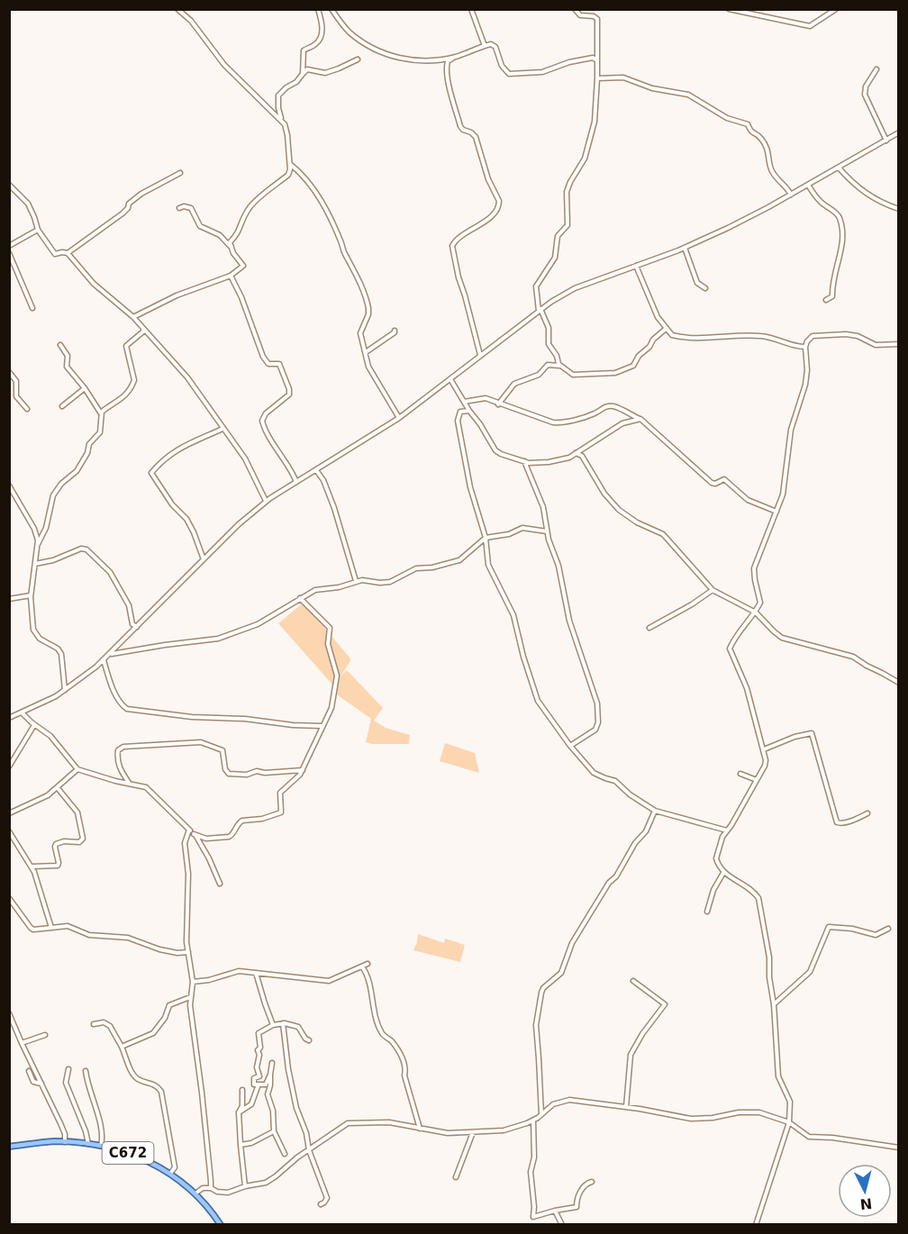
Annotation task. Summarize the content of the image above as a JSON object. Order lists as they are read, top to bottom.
{
  "streets": {
    "main road": ["C672"]
  },
  "north": "bottom"
}
